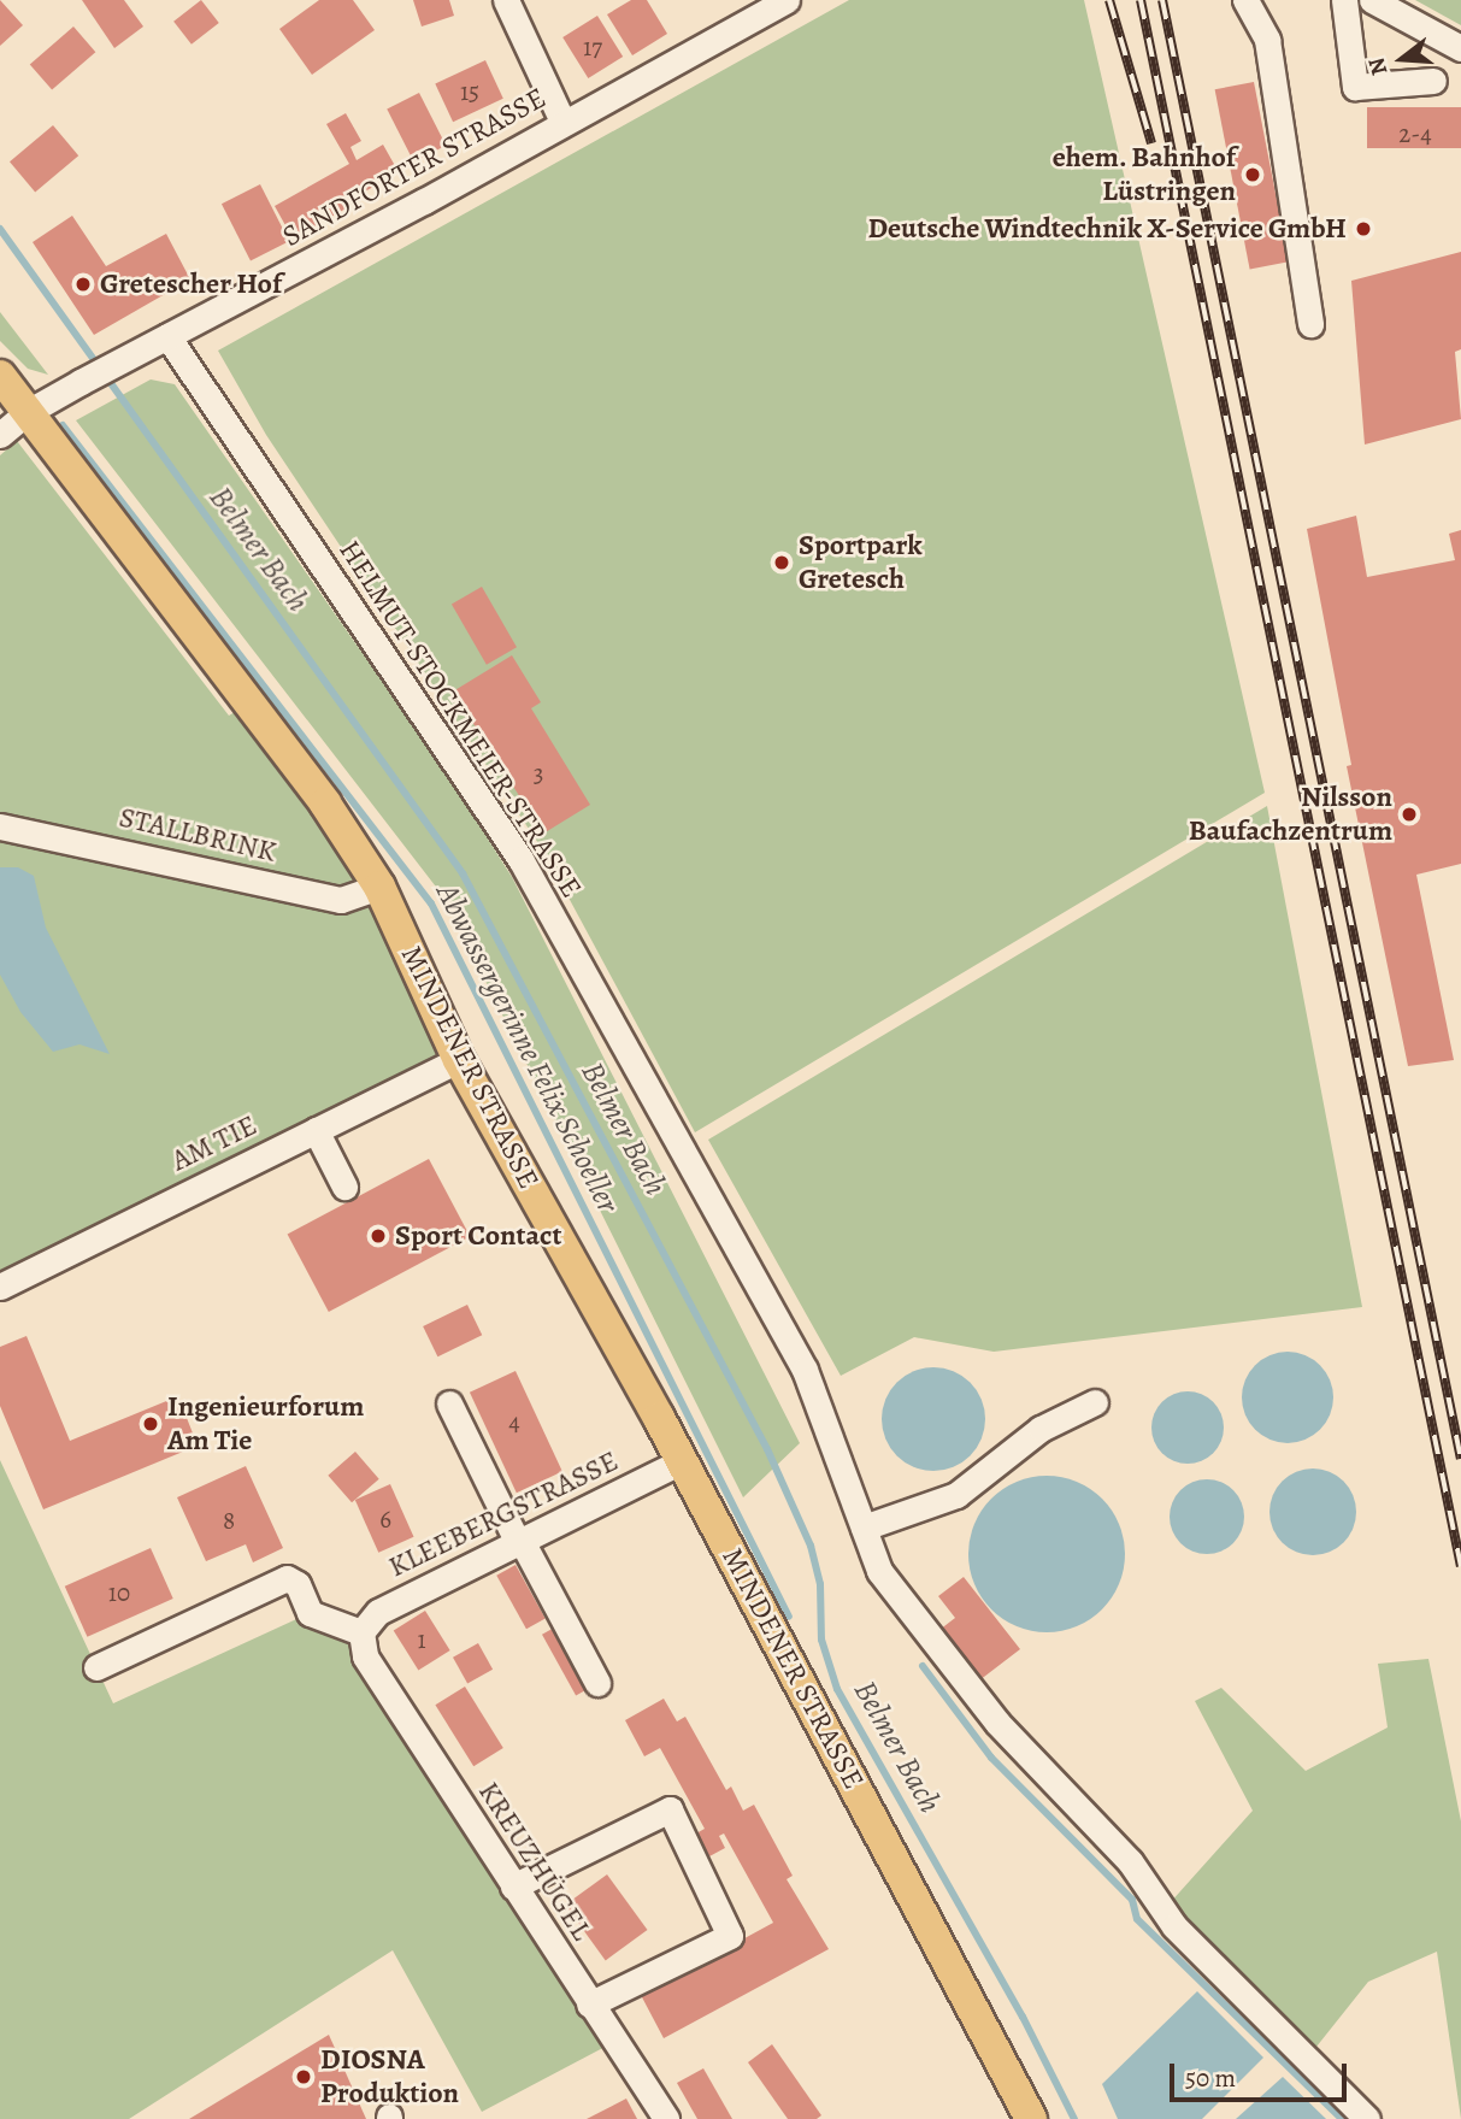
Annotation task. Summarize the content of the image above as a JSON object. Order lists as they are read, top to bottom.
{
  "streets": {
    "main road": ["MINDENER STRASSE"],
    "street": [
      "SANDFORTER STRASSE",
      "HELMUT-STOCKMEIER-STRASSE",
      "STALLBRINK",
      "AM TIE",
      "KLEEBERGSTRASSE",
      "KREUZHÜGEL"
    ]
  },
  "crossings": [
    ["SANDFORTER STRASSE", "HELMUT-STOCKMEIER-STRASSE"],
    ["SANDFORTER STRASSE", "MINDENER STRASSE"],
    ["STALLBRINK", "MINDENER STRASSE"],
    ["MINDENER STRASSE", "AM TIE"],
    ["MINDENER STRASSE", "KLEEBERGSTRASSE"],
    ["KLEEBERGSTRASSE", "KREUZHÜGEL"]
  ],
  "water": ["Belmer Bach", "Abwassergerinne Felix Schoeller"],
  "places": [
    "ehem. Bahnhof Lüstringen",
    "Deutsche Windtechnik X-Service GmbH",
    "Gretescher Hof",
    "Sportpark Gretesch",
    "Nilsson Baufachzentrum",
    "Sport Contact",
    "Ingenieurforum Am Tie",
    "DIOSNA Produktion"
  ],
  "house_numbers": [
    "17",
    "15",
    "2-4",
    "3",
    "4",
    "6",
    "8",
    "10",
    "1"
  ],
  "scale_bar": "50 m",
  "north": "left"
}
